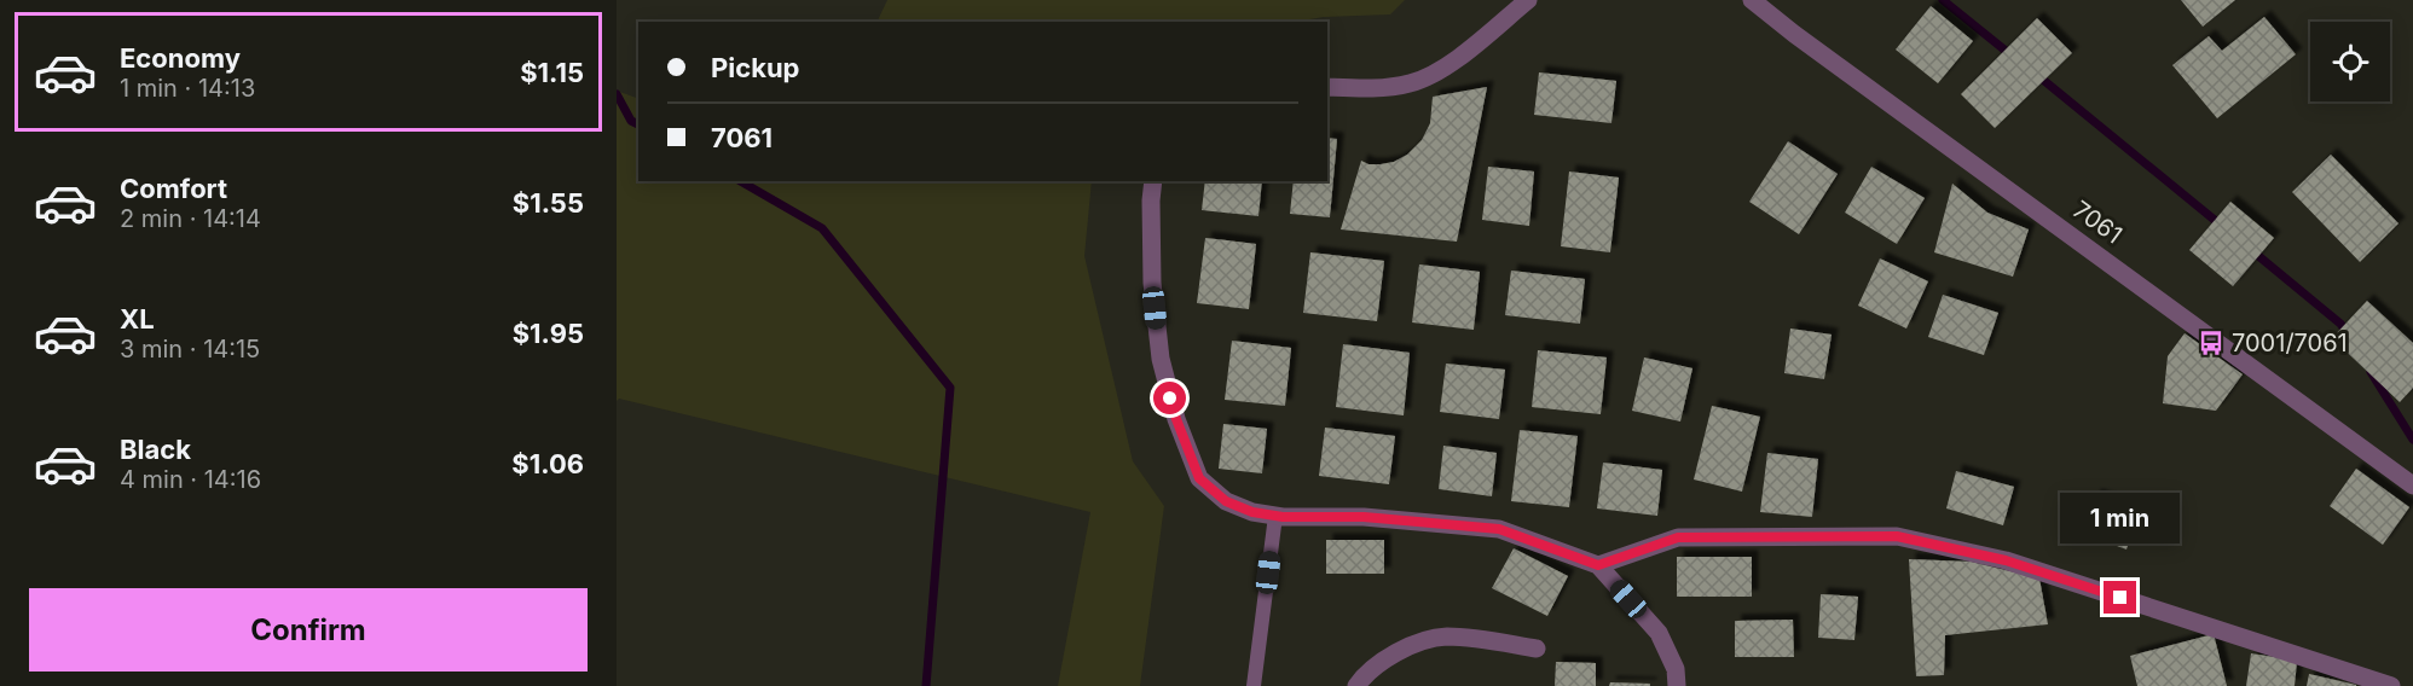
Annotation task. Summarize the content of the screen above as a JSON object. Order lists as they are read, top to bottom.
{
  "streets": {
    "street": ["7061"]
  },
  "places": {
    "bus stop": ["7001/7061"]
  },
  "page": {
    "list": [
      {
        "name": "Economy",
        "note": "1 min · 14:13",
        "value": "$1.15"
      },
      {
        "name": "Comfort",
        "note": "2 min · 14:14",
        "value": "$1.55"
      },
      {
        "name": "XL",
        "note": "3 min · 14:15",
        "value": "$1.95"
      },
      {
        "name": "Black",
        "note": "4 min · 14:16",
        "value": "$1.06"
      }
    ],
    "banner": ["Pickup", "7061"],
    "bubble": "1 min",
    "buttons": "Confirm"
  }
}
